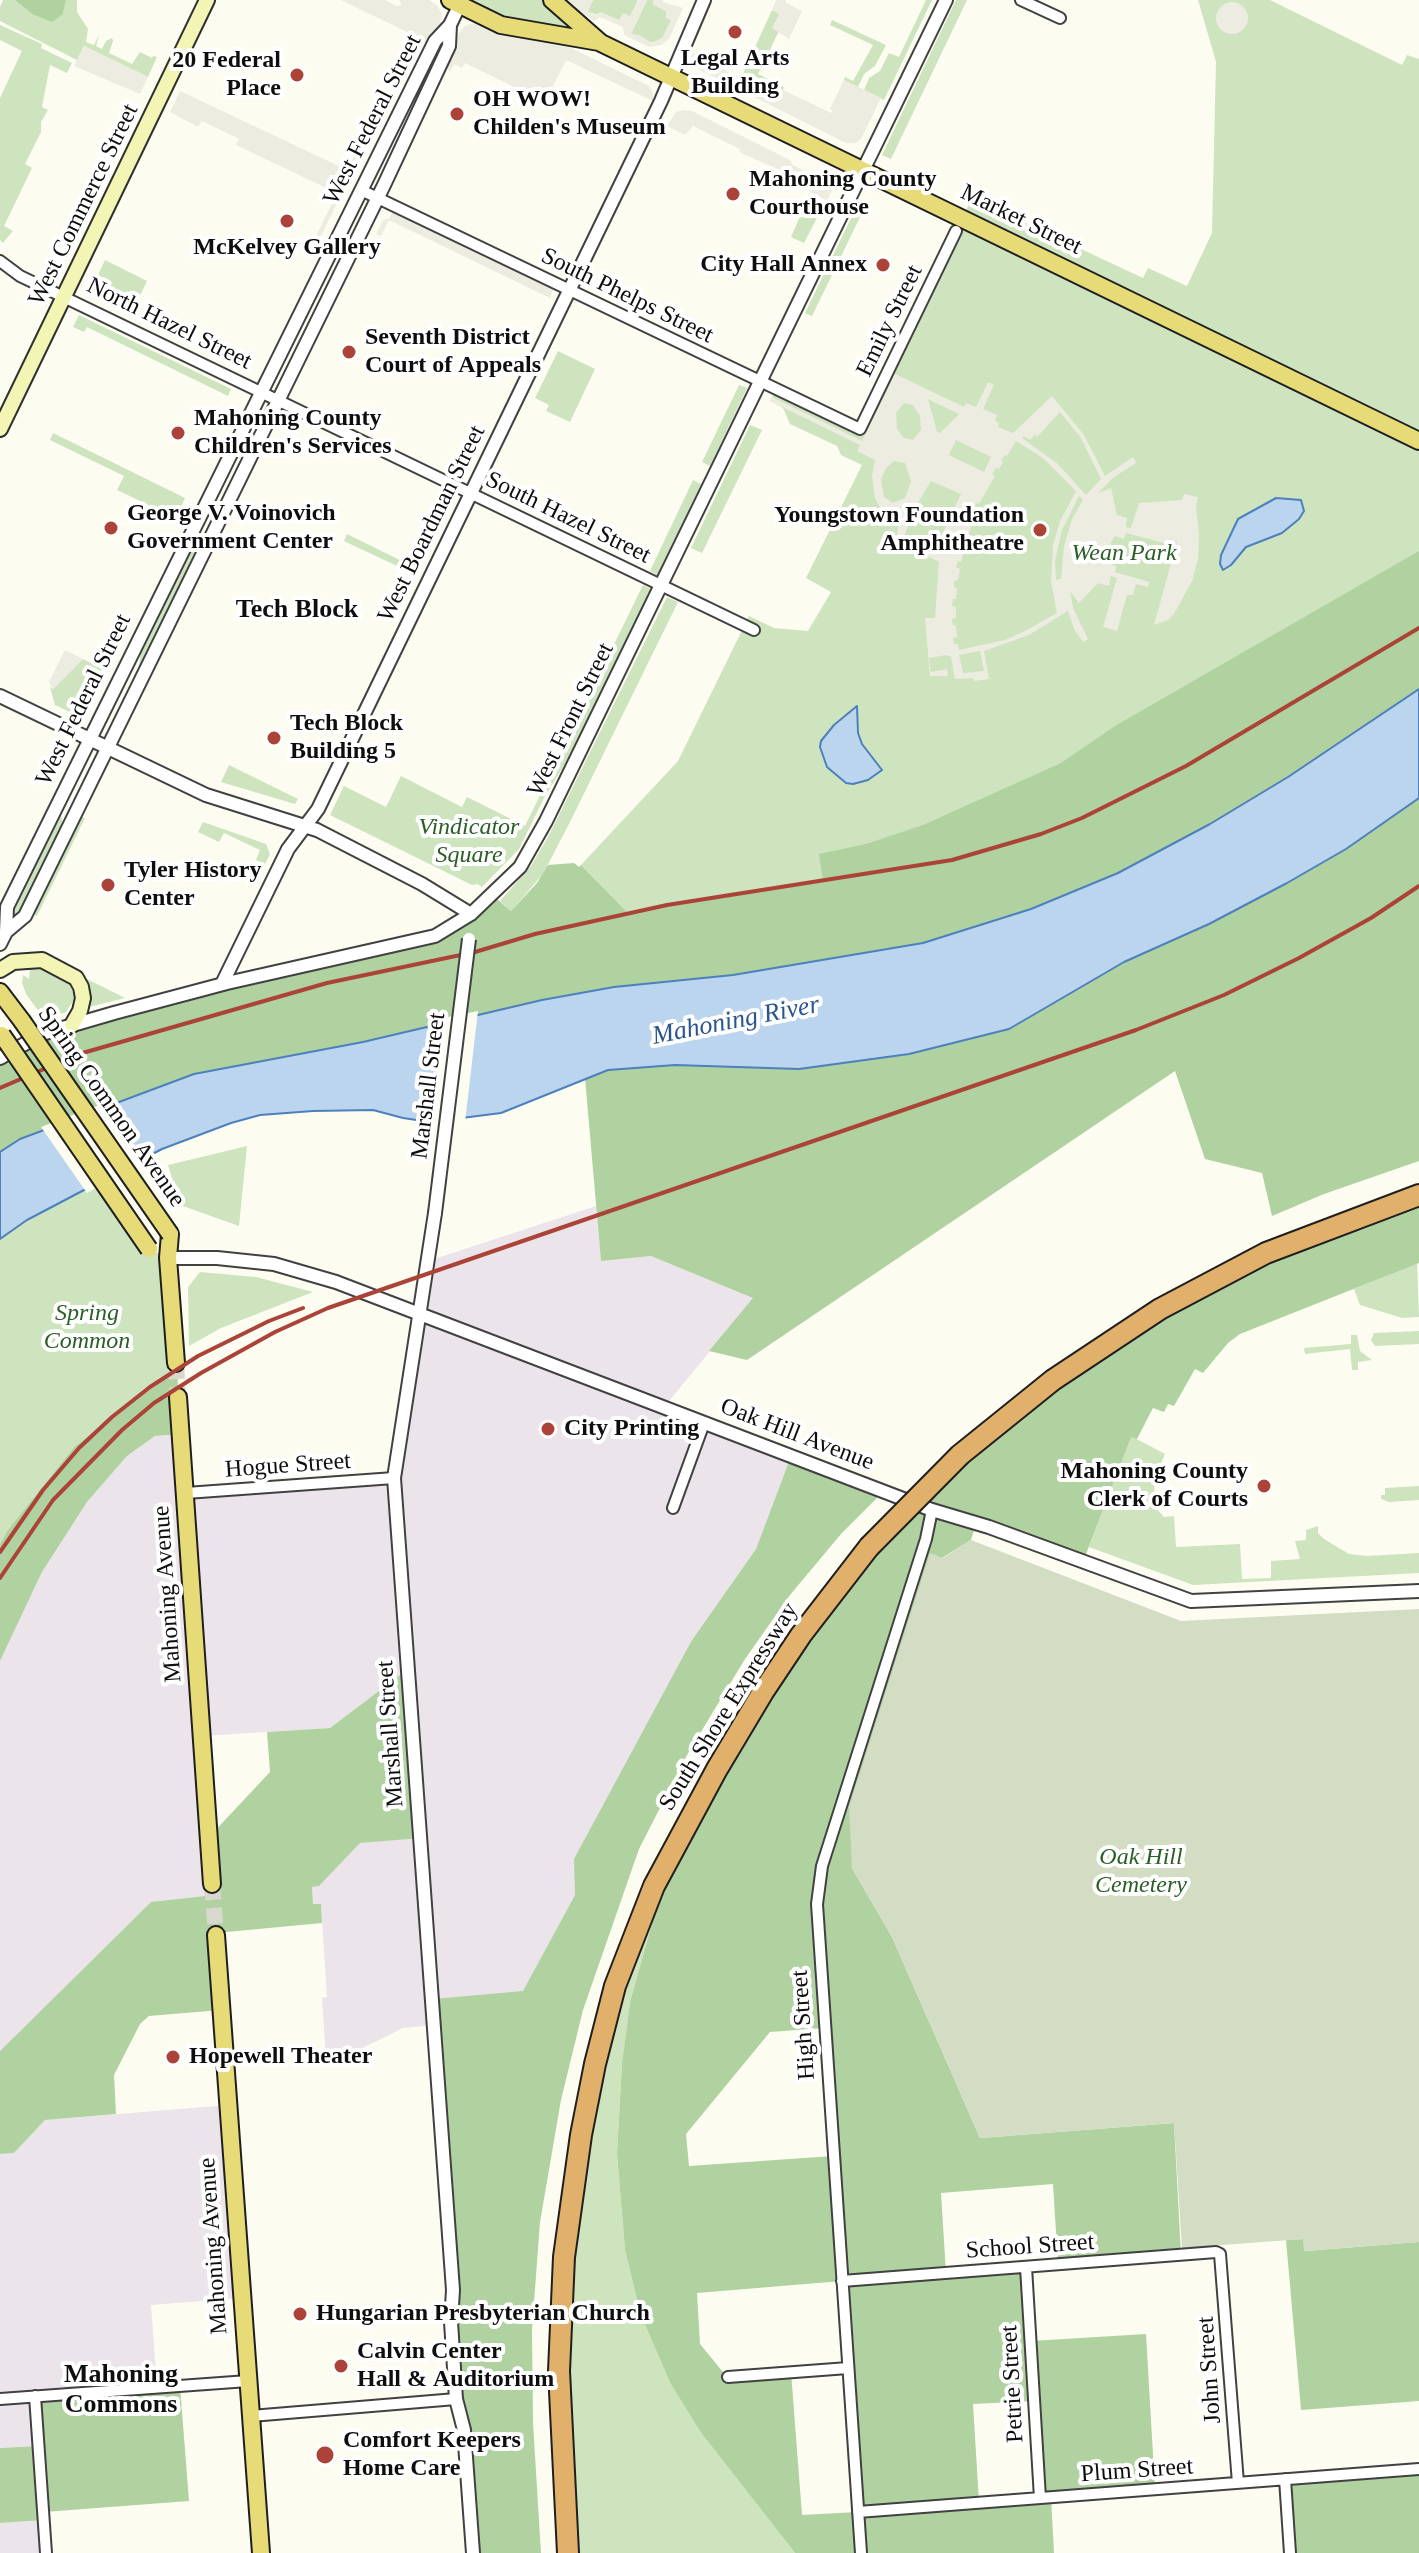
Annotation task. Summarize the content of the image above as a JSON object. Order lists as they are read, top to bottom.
{
  "streets": {
    "highway": ["South Shore Expressway"],
    "main road": [
      "West Commerce Street",
      "Market Street",
      "Spring Common Avenue",
      "Mahoning Avenue"
    ],
    "street": [
      "West Federal Street",
      "South Phelps Street",
      "Emily Street",
      "North Hazel Street",
      "South Hazel Street",
      "West Boardman Street",
      "West Front Street",
      "Marshall Street",
      "Oak Hill Avenue",
      "Hogue Street",
      "High Street",
      "School Street",
      "John Street",
      "Petrie Street",
      "Plum Street"
    ]
  },
  "crossings": [
    ["West Federal Street", "South Phelps Street"],
    ["West Federal Street", "North Hazel Street"],
    ["West Federal Street", "South Hazel Street"],
    ["West Commerce Street", "North Hazel Street"],
    ["Market Street", "West Boardman Street"],
    ["Market Street", "West Front Street"],
    ["South Phelps Street", "Emily Street"],
    ["South Phelps Street", "West Boardman Street"],
    ["South Phelps Street", "West Front Street"],
    ["North Hazel Street", "South Hazel Street"],
    ["South Hazel Street", "West Boardman Street"],
    ["South Hazel Street", "West Front Street"],
    ["West Boardman Street", "West Front Street"],
    ["West Front Street", "Marshall Street"],
    ["Marshall Street", "Oak Hill Avenue"],
    ["Marshall Street", "Hogue Street"],
    ["Spring Common Avenue", "Oak Hill Avenue"],
    ["Oak Hill Avenue", "High Street"],
    ["Hogue Street", "Mahoning Avenue"],
    ["High Street", "School Street"],
    ["High Street", "Plum Street"],
    ["School Street", "John Street"],
    ["School Street", "Petrie Street"],
    ["John Street", "Plum Street"],
    ["Petrie Street", "Plum Street"]
  ],
  "districts": ["Tech Block", "Mahoning Commons"],
  "water": ["Mahoning River"],
  "parks": [
    "Wean Park",
    "Vindicator Square",
    "Spring Common",
    "Oak Hill Cemetery"
  ],
  "places": [
    "Legal Arts Building",
    "20 Federal Place",
    "OH WOW! Childen's Museum",
    "Mahoning County Courthouse",
    "McKelvey Gallery",
    "City Hall Annex",
    "Seventh District Court of Appeals",
    "Mahoning County Children's Services",
    "George V. Voinovich Government Center",
    "Youngstown Foundation Amphitheatre",
    "Tech Block Building 5",
    "Tyler History Center",
    "City Printing",
    "Mahoning County Clerk of Courts",
    "Hopewell Theater",
    "Hungarian Presbyterian Church",
    "Calvin Center Hall & Auditorium",
    "Comfort Keepers Home Care"
  ]
}
